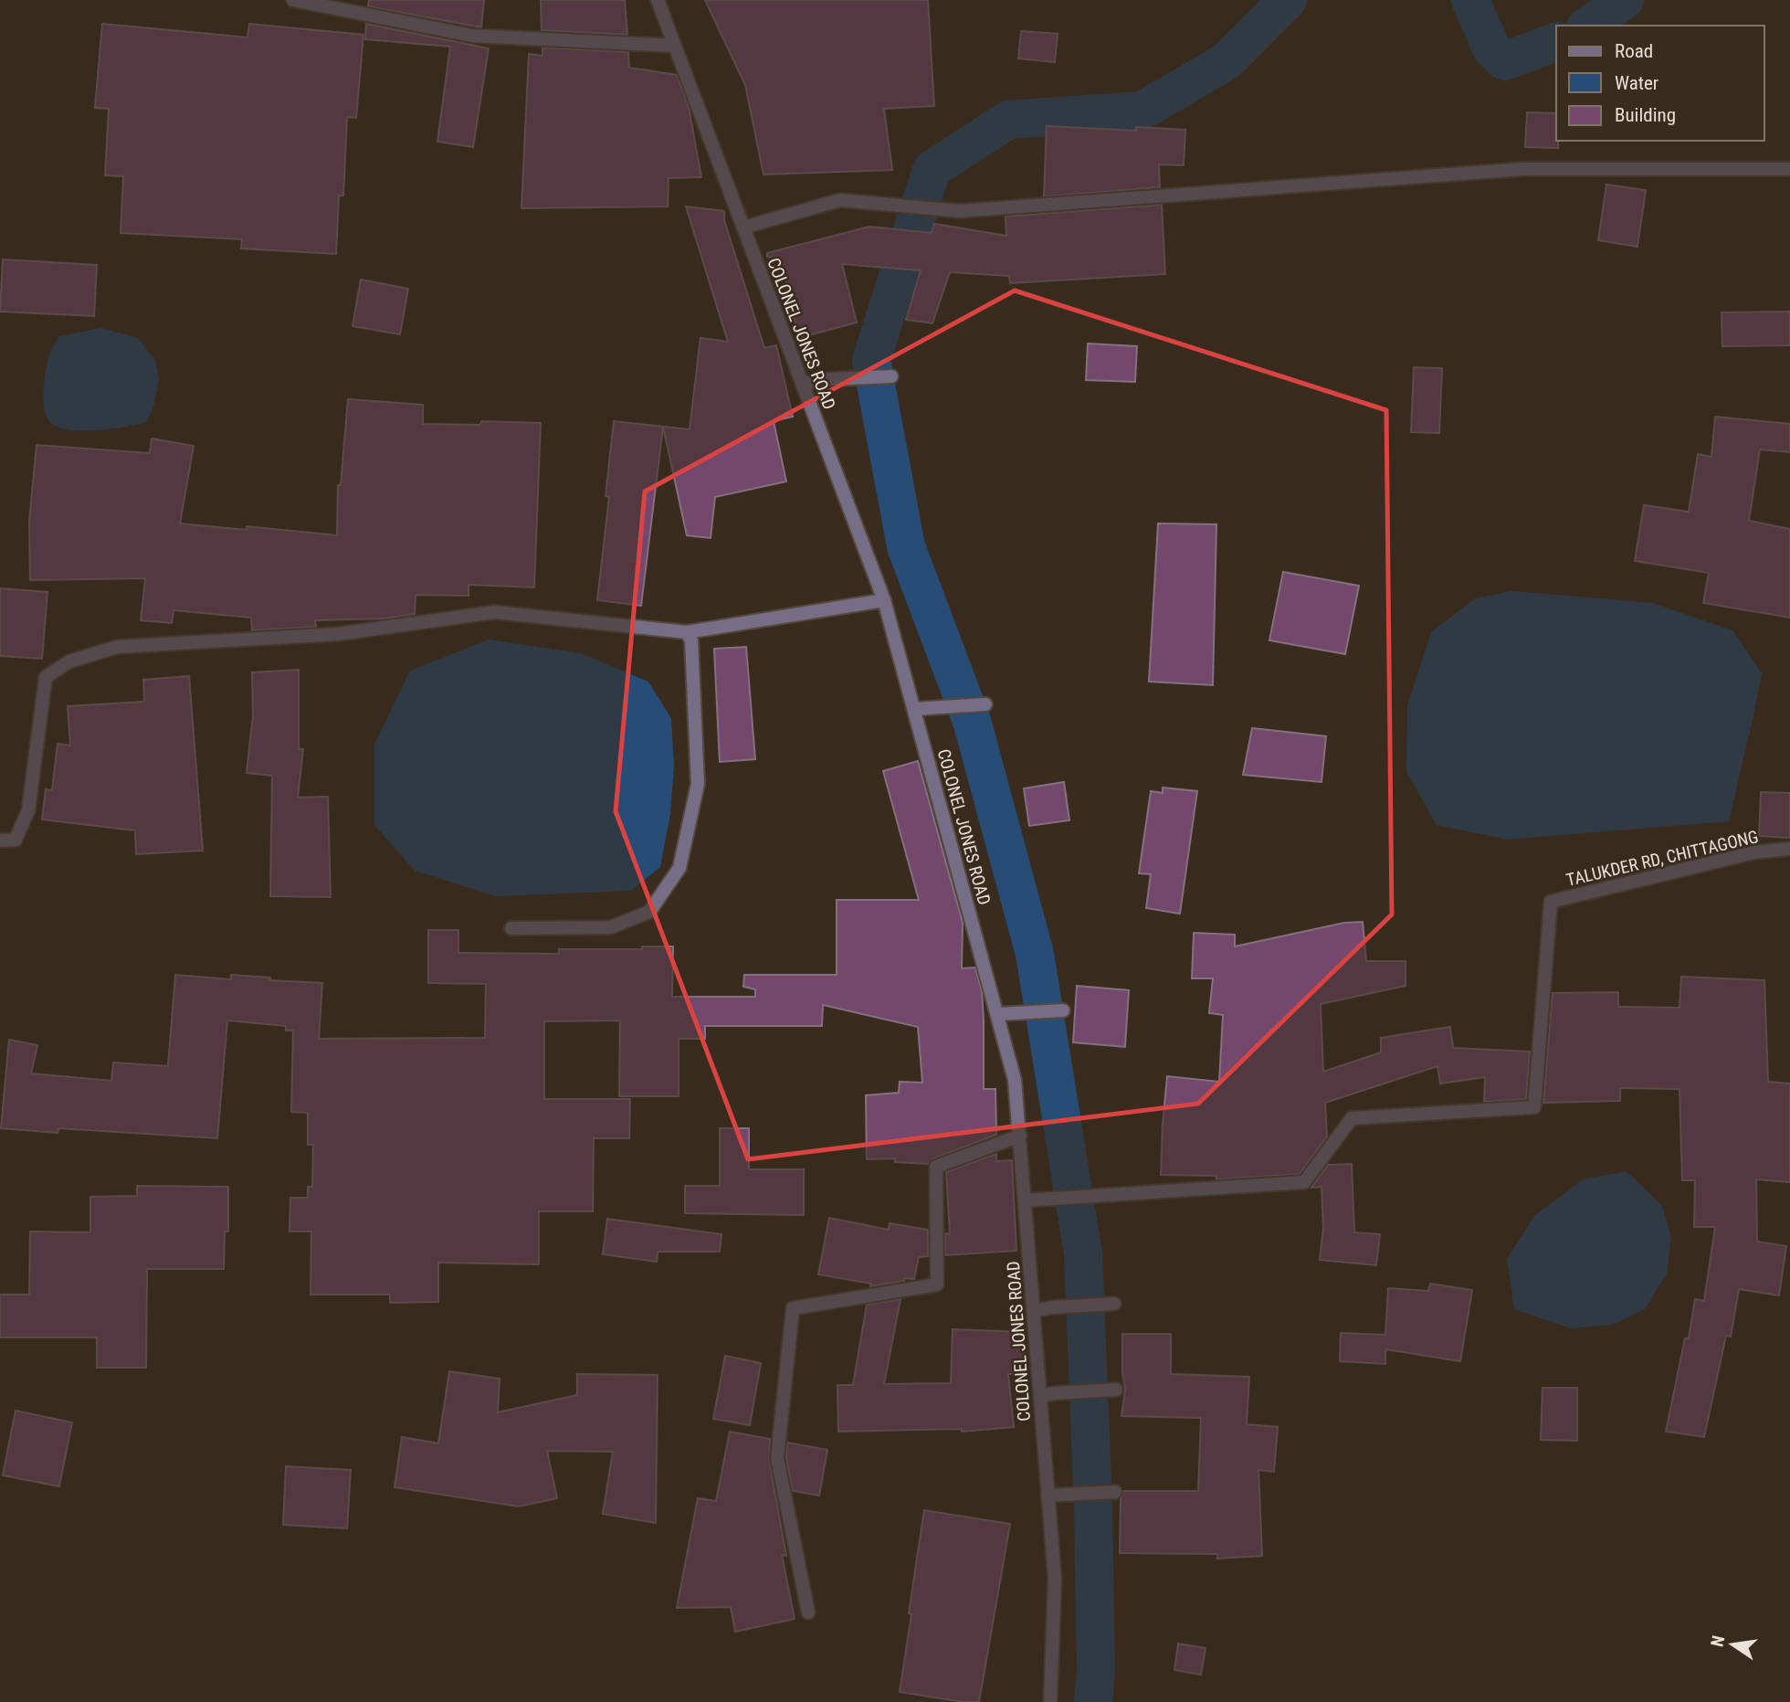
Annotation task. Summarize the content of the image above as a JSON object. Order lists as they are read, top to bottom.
{
  "streets": {
    "street": ["COLONEL JONES ROAD", "TALUKDER RD, CHITTAGONG"]
  },
  "crossings": [
    ["COLONEL JONES ROAD", "TALUKDER RD, CHITTAGONG"]
  ],
  "legend": ["Road", "Water", "Building"],
  "north": "left"
}
